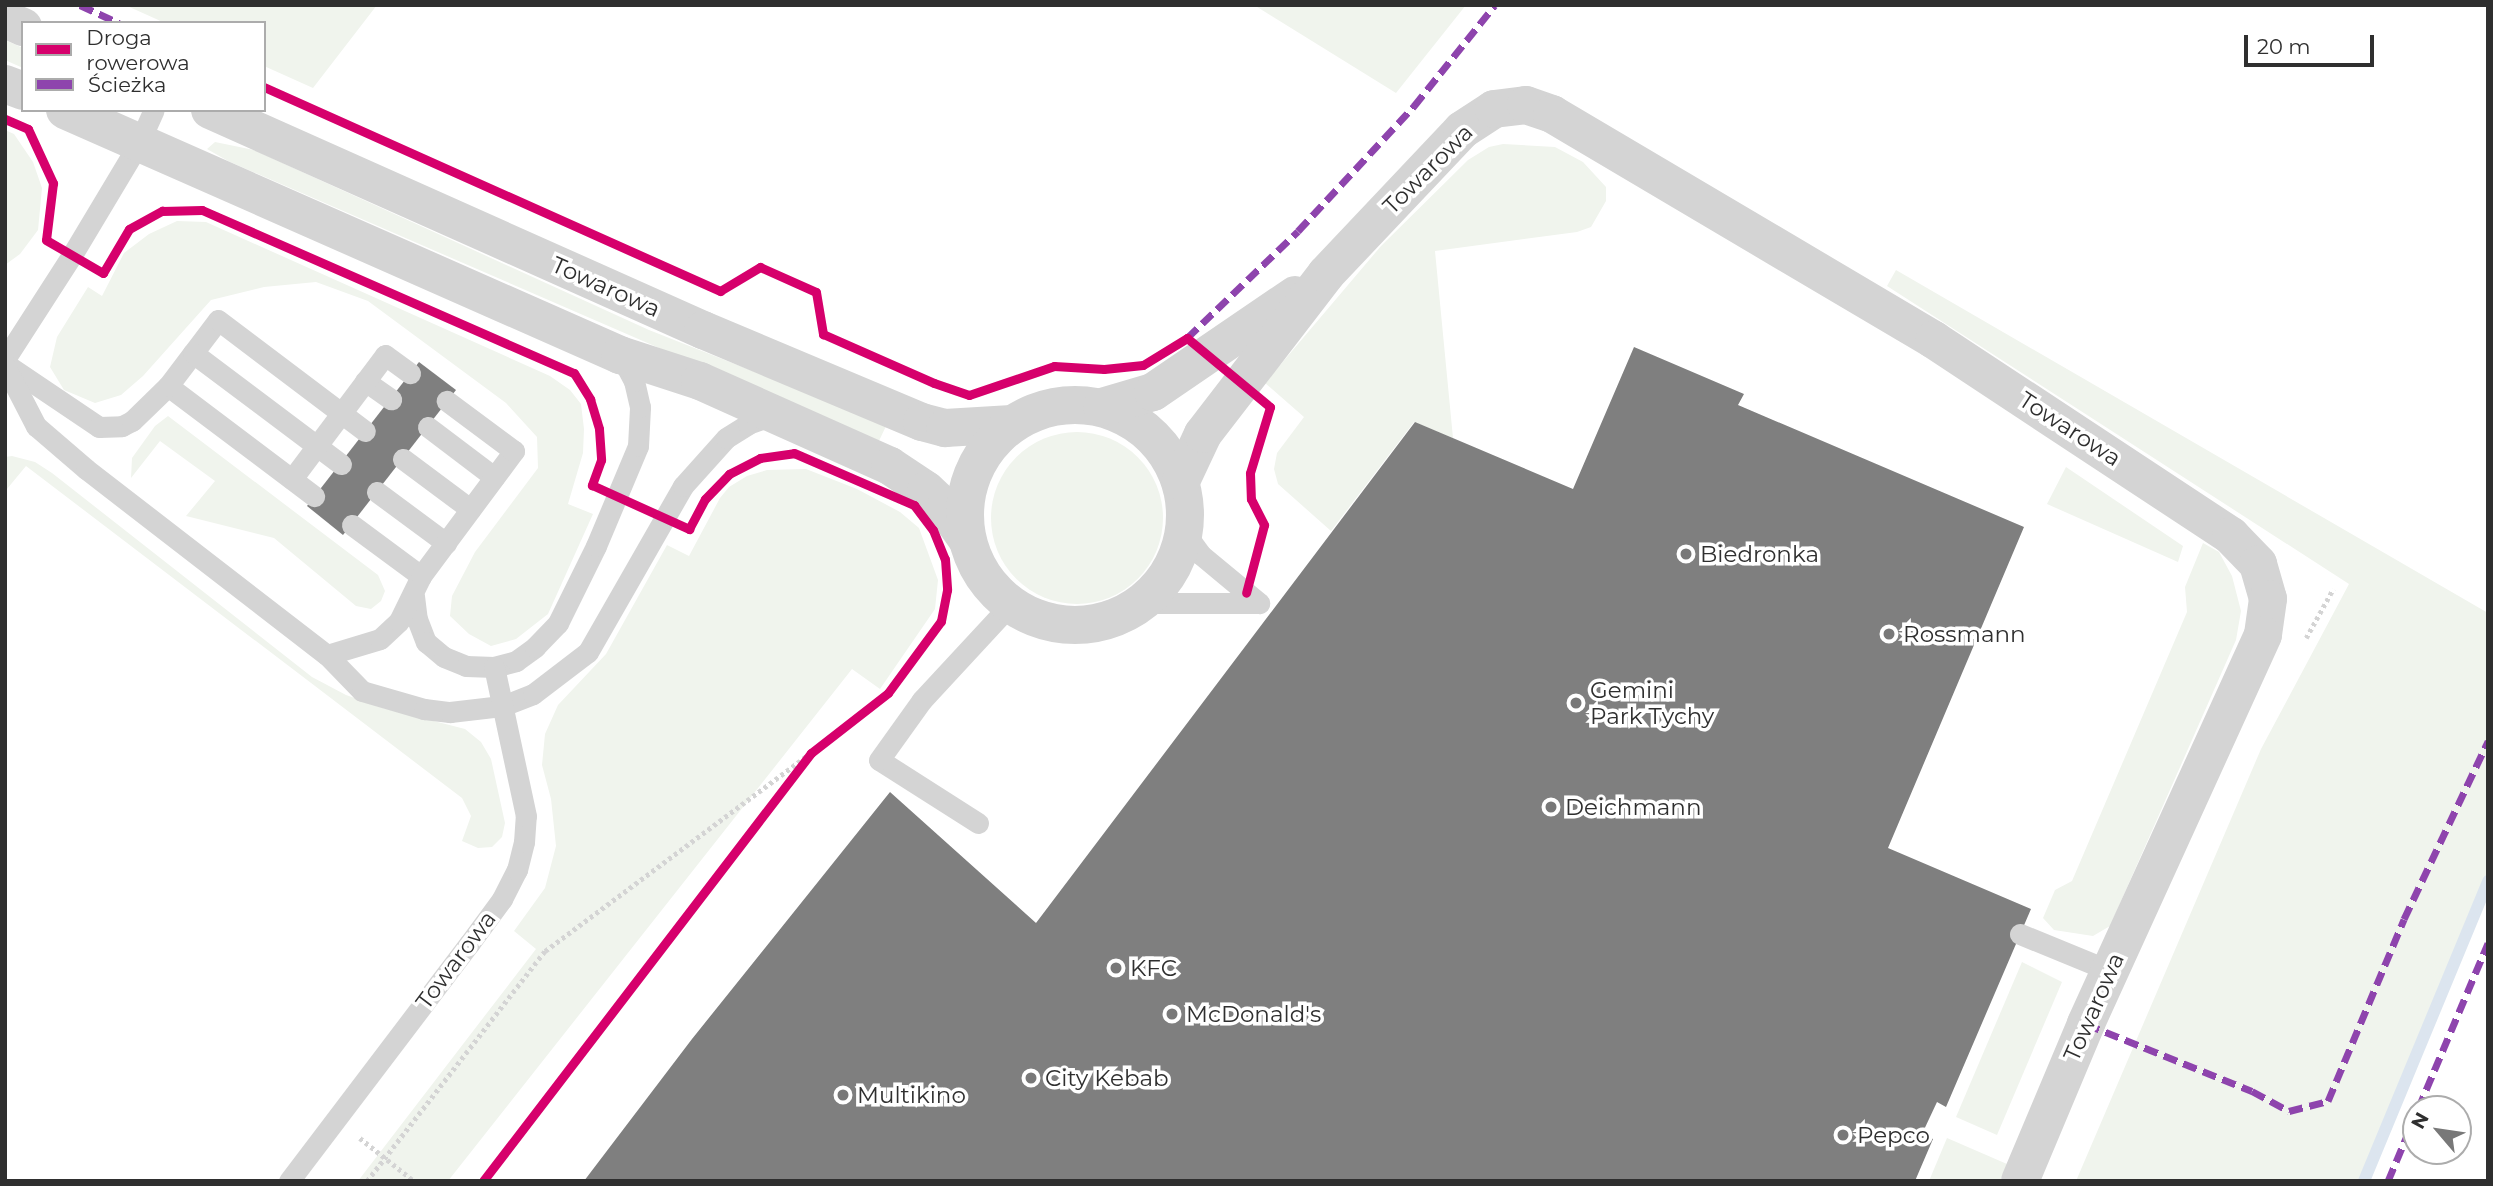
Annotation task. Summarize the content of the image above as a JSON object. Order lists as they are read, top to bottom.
{
  "streets": {
    "street": ["Towarowa"]
  },
  "places": [
    "Biedronka",
    "Rossmann",
    "Gemini Park Tychy",
    "Deichmann",
    "KFC",
    "McDonald's",
    "City Kebab",
    "Multikino",
    "Pepco"
  ],
  "legend": ["Droga rowerowa", "Ścieżka"],
  "scale_bar": "20 m",
  "north": "top left"
}
